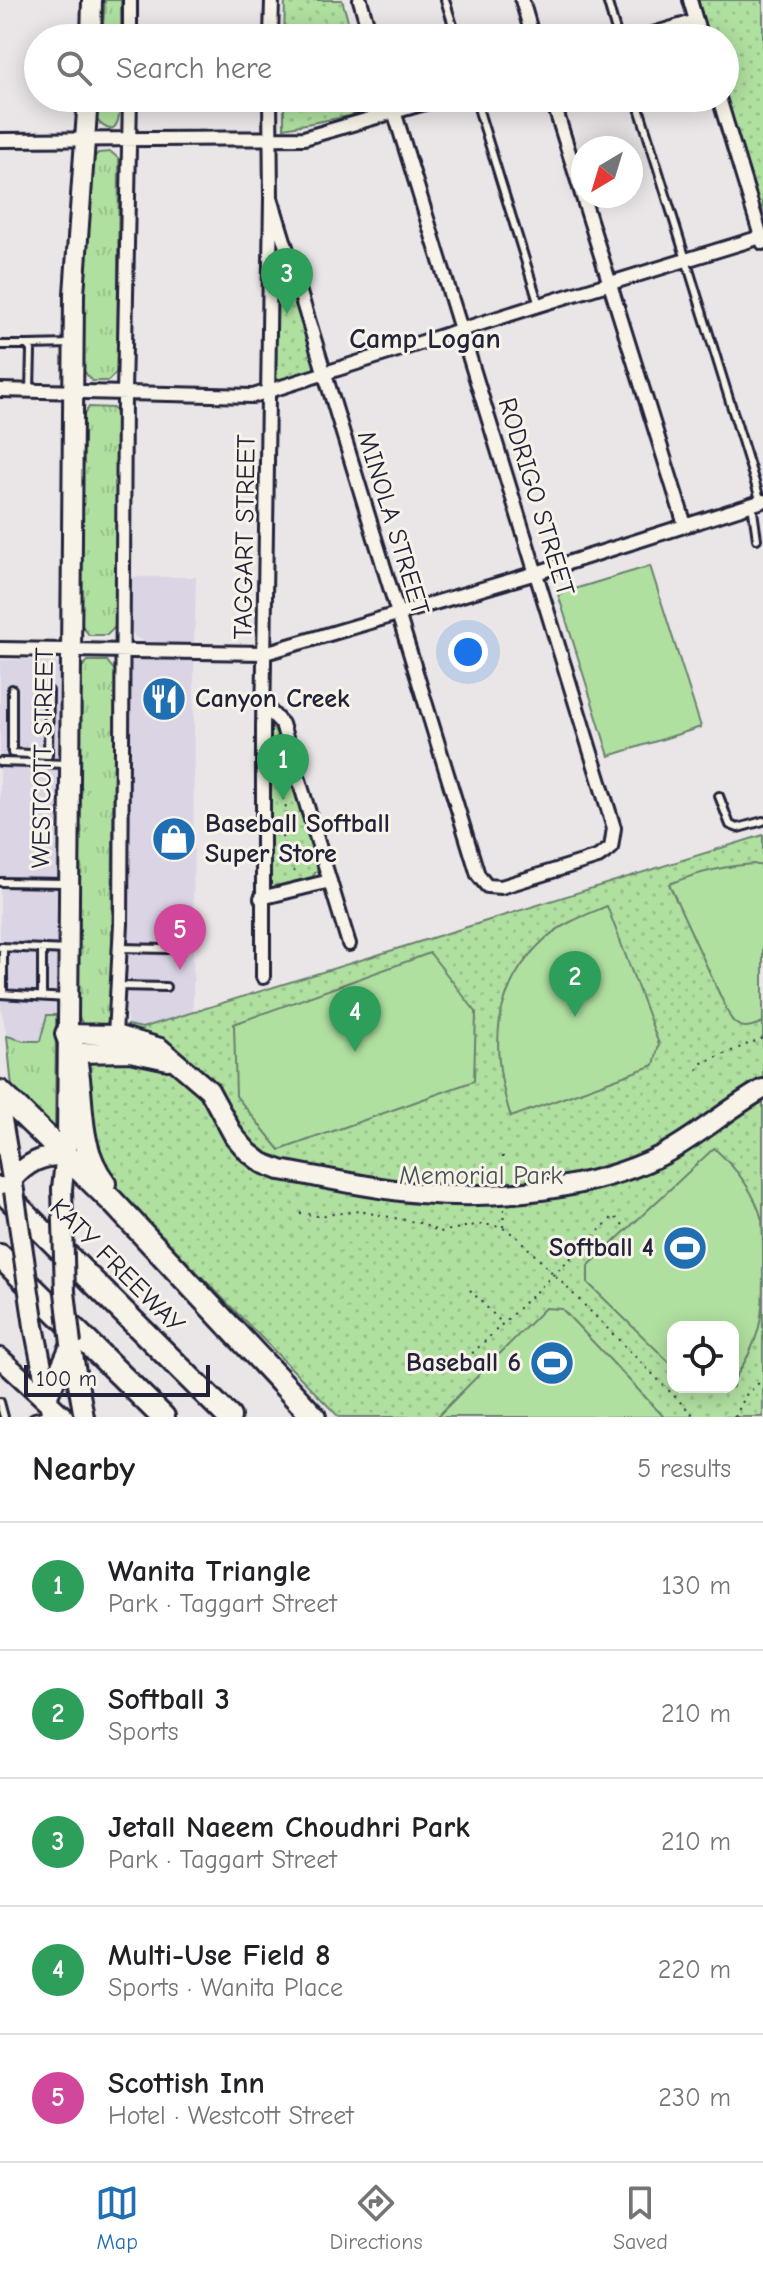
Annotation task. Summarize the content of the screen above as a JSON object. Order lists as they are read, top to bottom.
{
  "streets": {
    "highway": ["KATY FREEWAY"],
    "main road": ["WESTCOTT STREET"],
    "street": ["RODRIGO STREET", "MINOLA STREET", "TAGGART STREET"]
  },
  "crossings": [
    ["RODRIGO STREET", "MINOLA STREET"],
    ["MINOLA STREET", "TAGGART STREET"]
  ],
  "districts": ["Camp Logan"],
  "parks": ["Memorial Park"],
  "places": {
    "restaurant": ["Canyon Creek"],
    "shop": ["Baseball Softball Super Store"],
    "sports": ["Softball 4", "Baseball 6"]
  },
  "scale_bar": "100 m",
  "north": "bottom left",
  "page": {
    "search": "Search here",
    "pins": [
      "3",
      "1",
      "5",
      "2",
      "4"
    ],
    "scale": "100 m",
    "heading": ["Nearby", "5 results"],
    "list": [
      {
        "mark": "1",
        "name": "Wanita Triangle",
        "note": "Park · Taggart Street",
        "value": "130 m"
      },
      {
        "mark": "2",
        "name": "Softball 3",
        "note": "Sports",
        "value": "210 m"
      },
      {
        "mark": "3",
        "name": "Jetall Naeem Choudhri Park",
        "note": "Park · Taggart Street",
        "value": "210 m"
      },
      {
        "mark": "4",
        "name": "Multi-Use Field 8",
        "note": "Sports · Wanita Place",
        "value": "220 m"
      },
      {
        "mark": "5",
        "name": "Scottish Inn",
        "note": "Hotel · Westcott Street",
        "value": "230 m"
      }
    ],
    "nav": ["Map", "Directions", "Saved"]
  }
}
